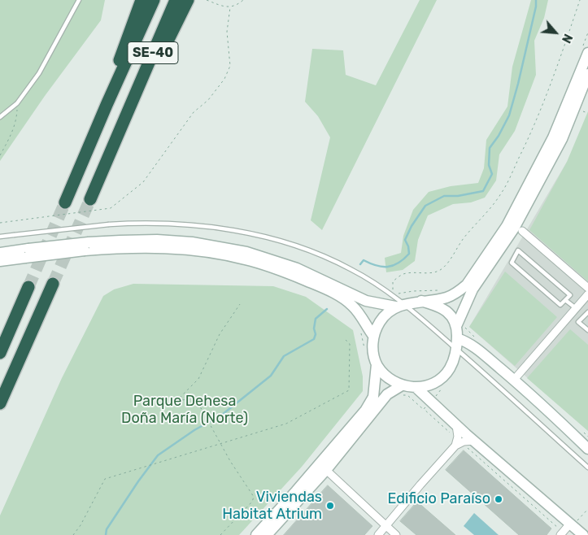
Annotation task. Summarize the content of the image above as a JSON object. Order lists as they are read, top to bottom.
{
  "streets": {
    "highway": ["SE-40"]
  },
  "parks": ["Parque Dehesa Doña María (Norte)"],
  "places": ["Edificio Paraíso", "Viviendas Habitat Atrium"],
  "north": "bottom right"
}
